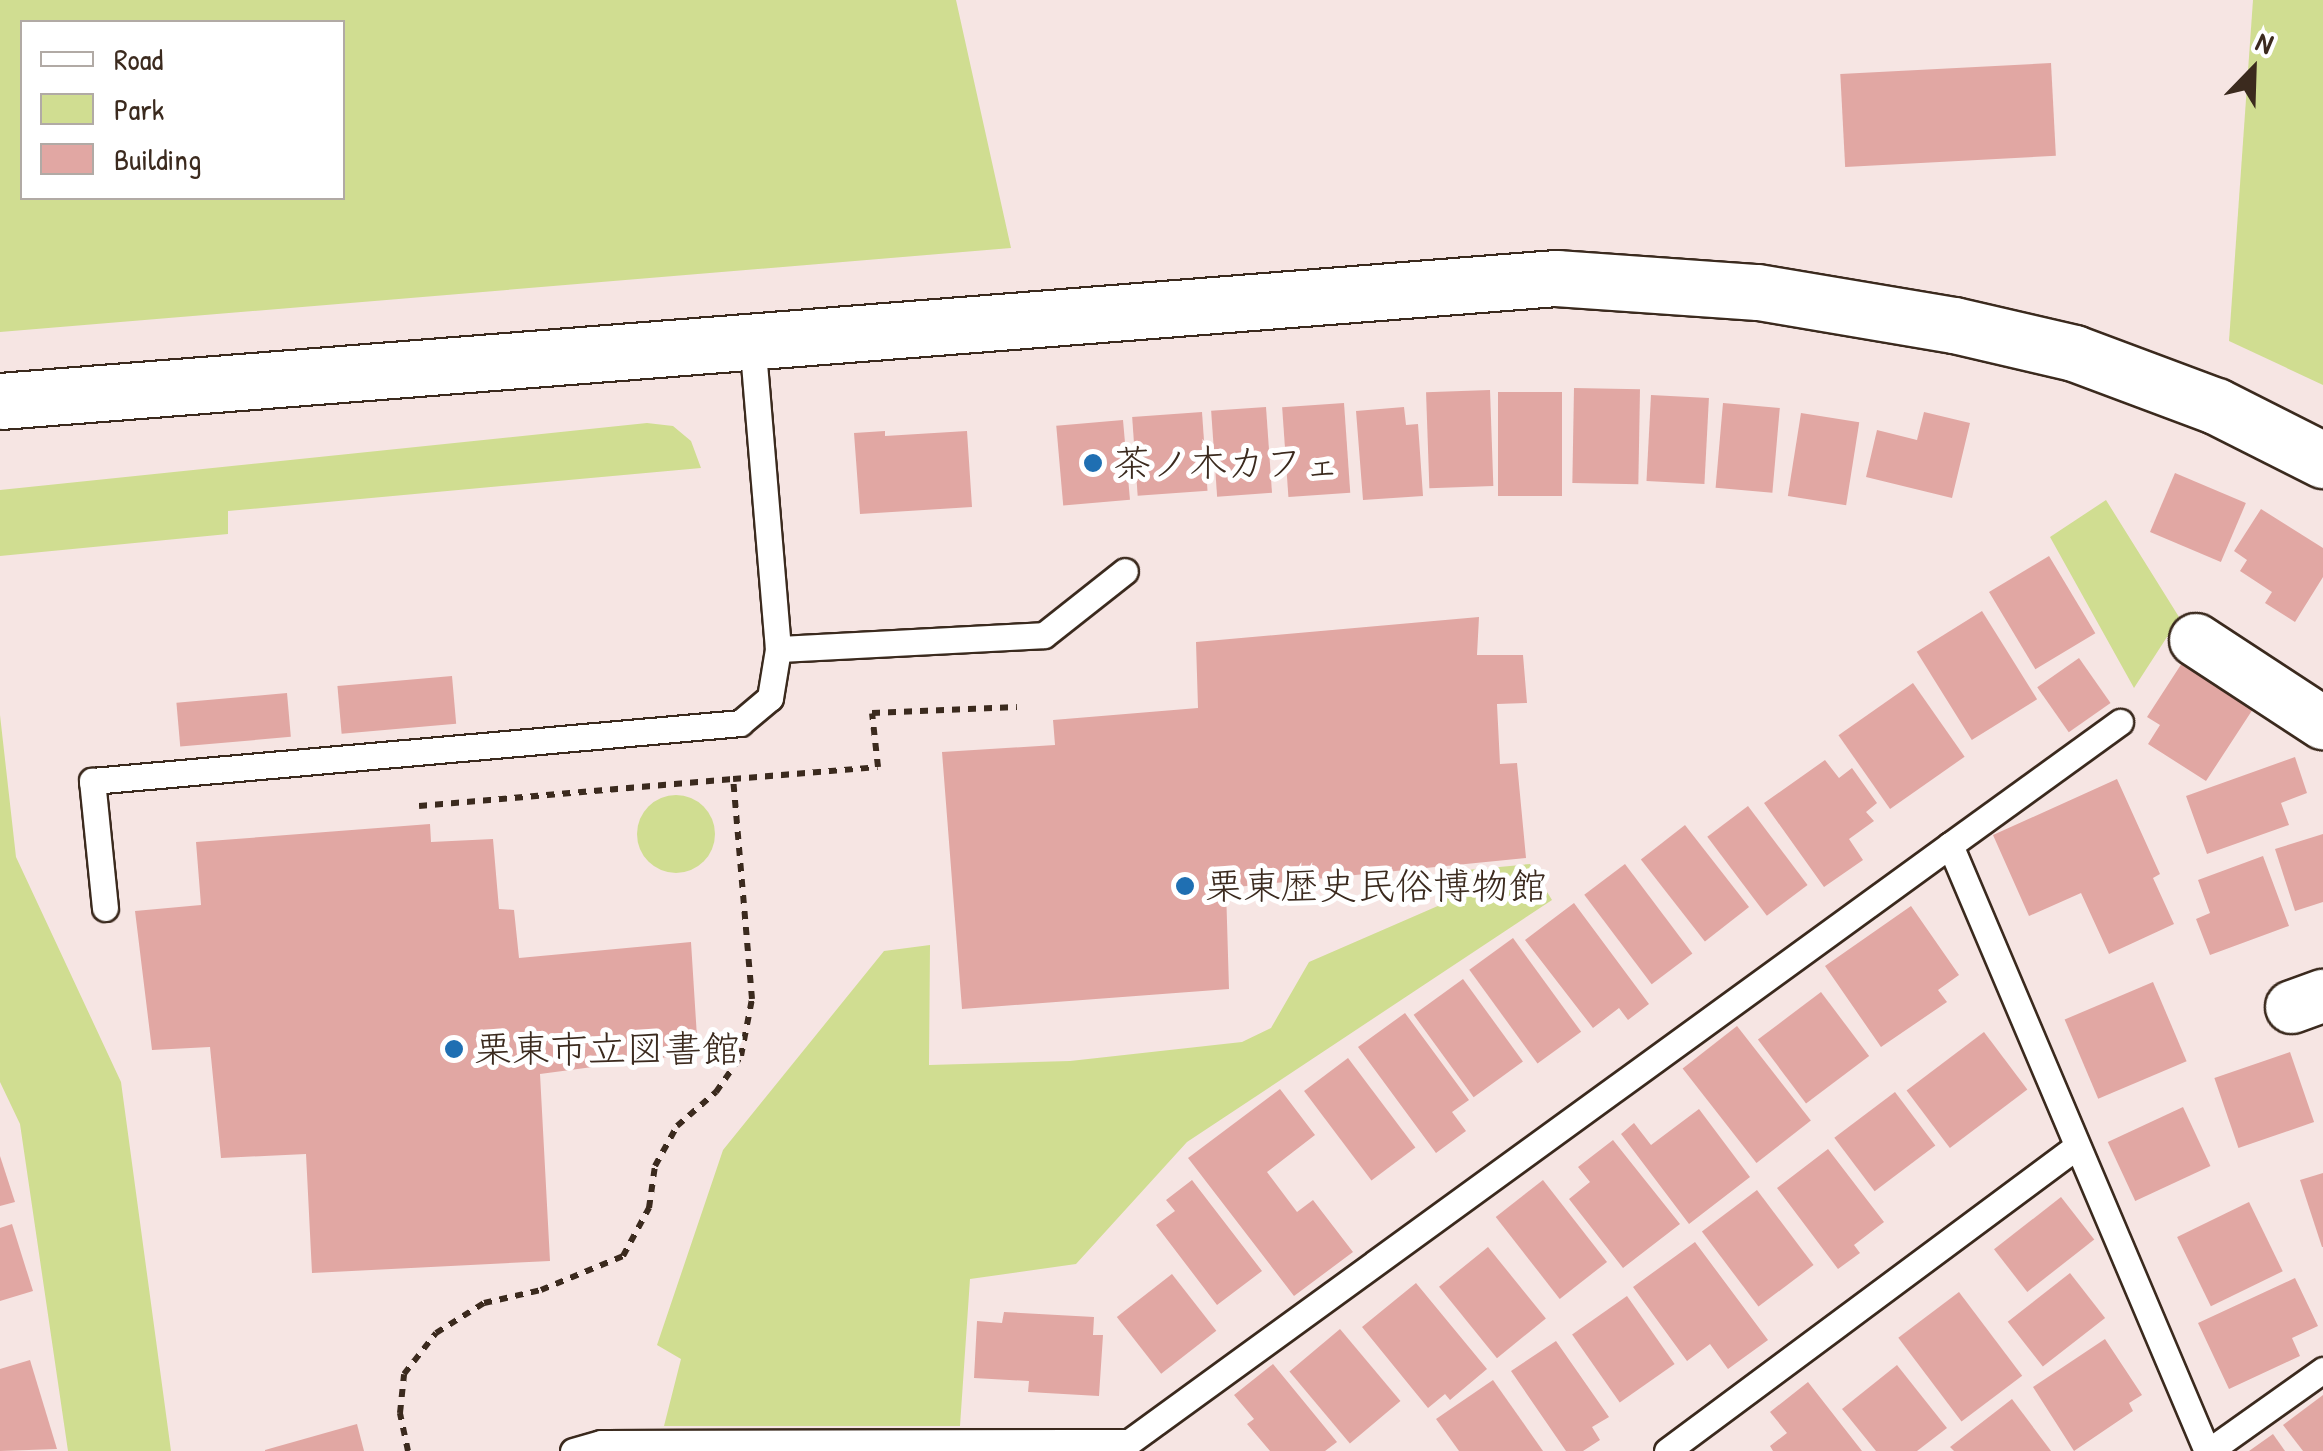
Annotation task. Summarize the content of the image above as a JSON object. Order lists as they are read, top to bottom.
{
  "places": ["茶ノ木カフェ", "栗東歴史民俗博物館", "栗東市立図書館"],
  "legend": ["Road", "Park", "Building"],
  "north": "top right"
}
